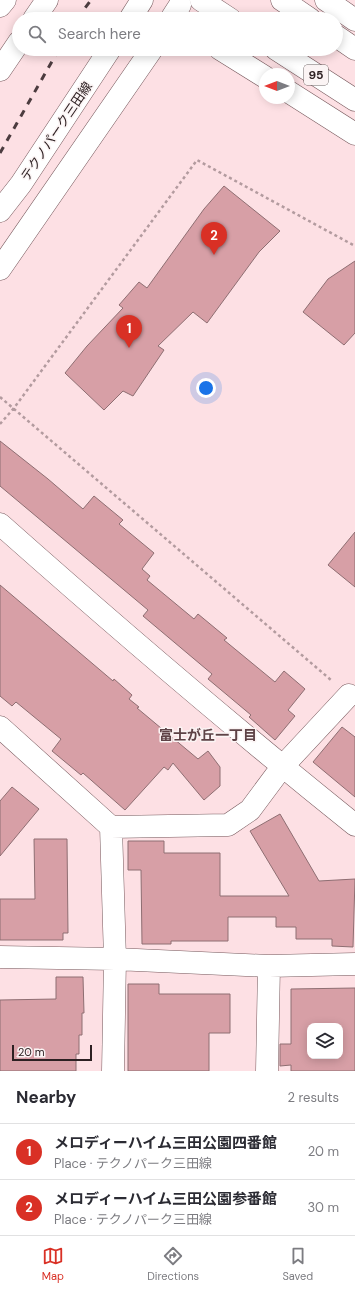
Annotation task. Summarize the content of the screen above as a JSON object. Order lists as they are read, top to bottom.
{
  "streets": {
    "street": ["95", "テクノパーク三田線"]
  },
  "districts": ["富士が丘一丁目"],
  "scale_bar": "20 m",
  "north": "left",
  "page": {
    "search": "Search here",
    "pins": ["2", "1"],
    "scale": "20 m",
    "heading": ["Nearby", "2 results"],
    "list": [
      {
        "mark": "1",
        "name": "メロディーハイム三田公園四番館",
        "note": "Place · テクノパーク三田線",
        "value": "20 m"
      },
      {
        "mark": "2",
        "name": "メロディーハイム三田公園参番館",
        "note": "Place · テクノパーク三田線",
        "value": "30 m"
      }
    ],
    "nav": ["Map", "Directions", "Saved"]
  }
}
